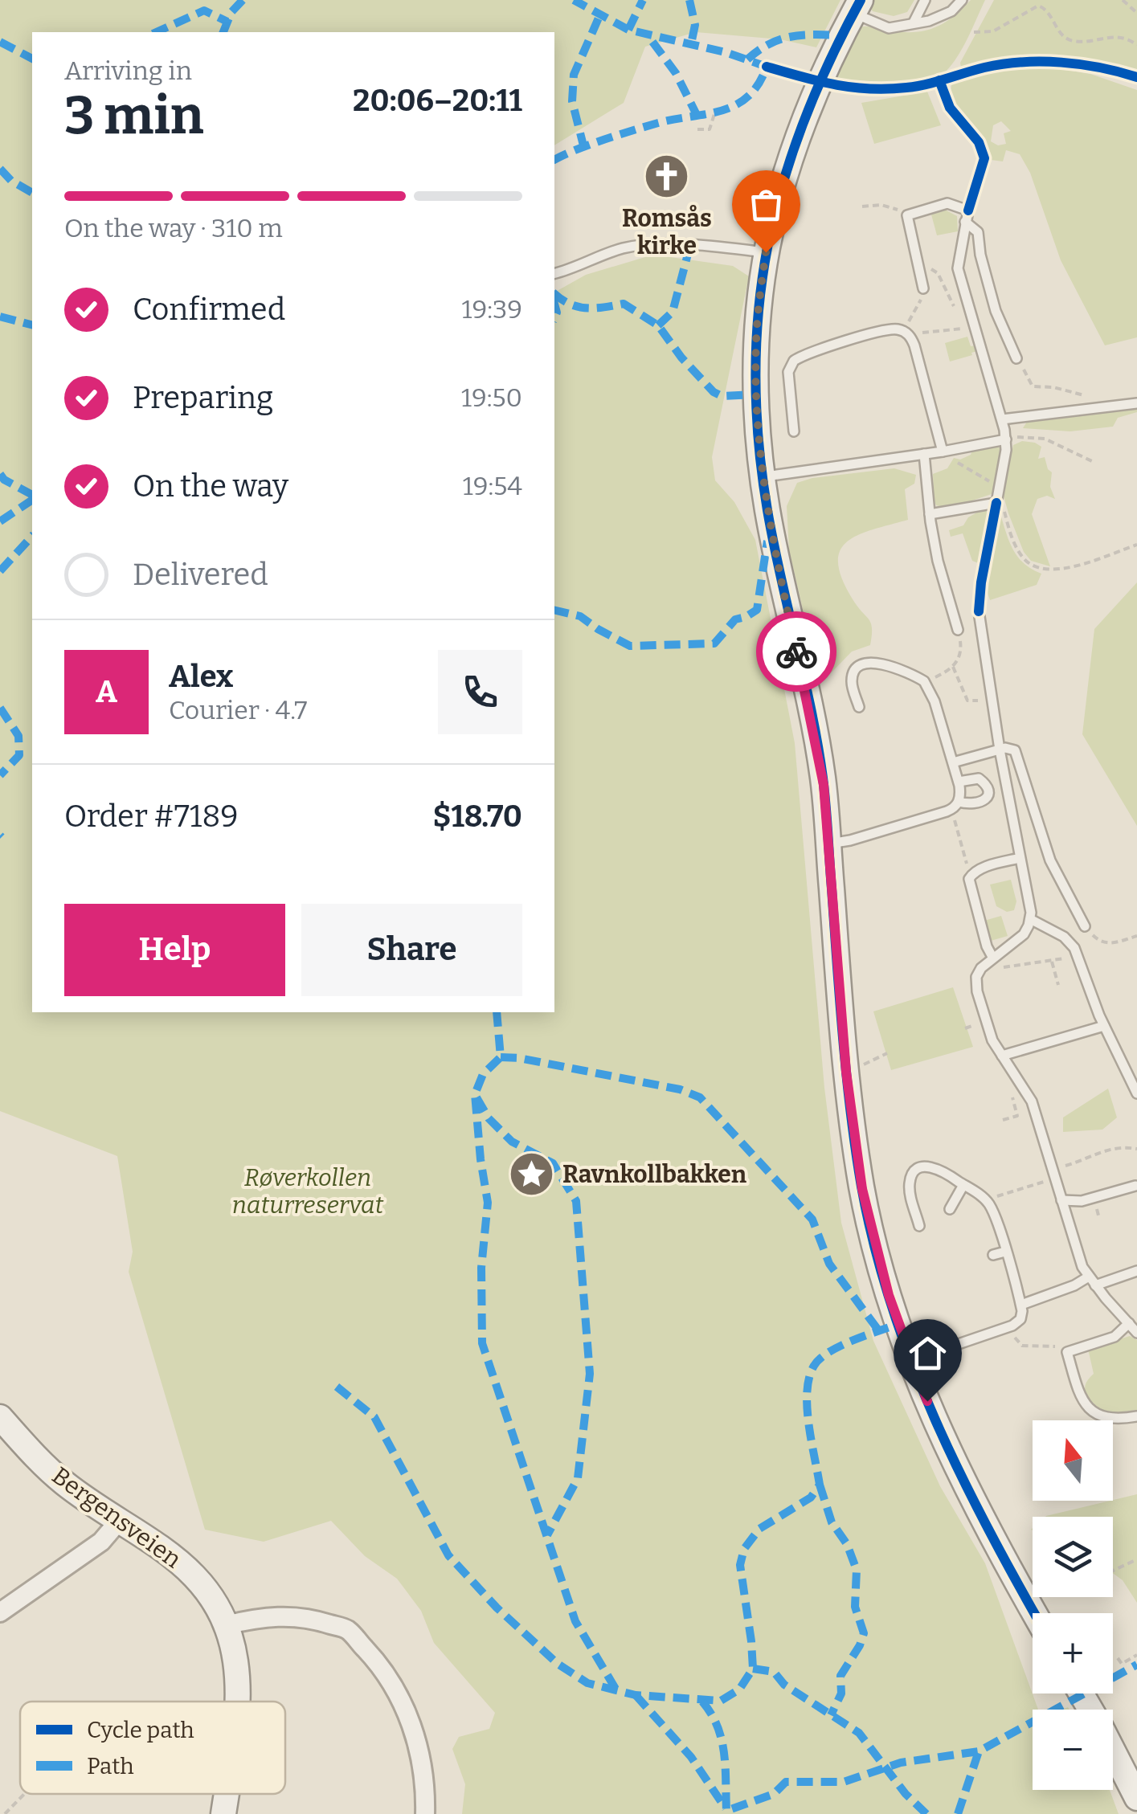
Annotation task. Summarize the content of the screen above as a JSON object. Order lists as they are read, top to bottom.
{
  "streets": {
    "street": ["Bergensveien"]
  },
  "parks": ["Røverkollen naturreservat"],
  "places": {
    "church": ["Romsås kirke"],
    "place": ["Ravnkollbakken"]
  },
  "legend": ["Cycle path", "Path"],
  "north": "top",
  "page": {
    "heading": ["3 min", "Arriving in", "20:06–20:11"],
    "panel": [
      "Alex",
      "Courier · 4.7",
      "Order #7189",
      "$18.70"
    ],
    "bar": "On the way · 310 m",
    "list": [
      ["Confirmed", "19:39"],
      ["Preparing", "19:50"],
      ["On the way", "19:54"],
      "Delivered"
    ],
    "round": "A",
    "buttons": ["Help", "Share"],
    "map_buttons": ["+", "−"]
  }
}
